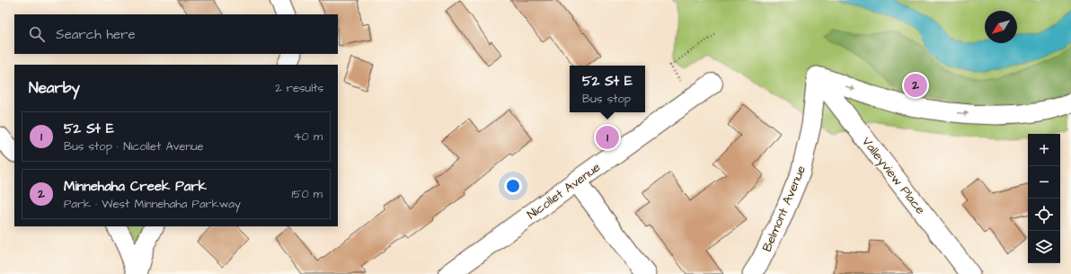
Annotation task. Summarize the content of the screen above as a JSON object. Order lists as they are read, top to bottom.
{
  "streets": {
    "main road": ["Nicollet Avenue"],
    "street": ["Valleyview Place", "Belmont Avenue"]
  },
  "crossings": [
    ["Valleyview Place", "Belmont Avenue"]
  ],
  "north": "bottom left",
  "page": {
    "search": "Search here",
    "heading": ["Nearby", "2 results"],
    "popup": ["52 St E", "Bus stop"],
    "pins": ["2", "1"],
    "list": [
      {
        "mark": "1",
        "name": "52 St E",
        "note": "Bus stop · Nicollet Avenue",
        "value": "40 m"
      },
      {
        "mark": "2",
        "name": "Minnehaha Creek Park",
        "note": "Park · West Minnehaha Parkway",
        "value": "150 m"
      }
    ],
    "map_buttons": ["+", "−"]
  }
}
